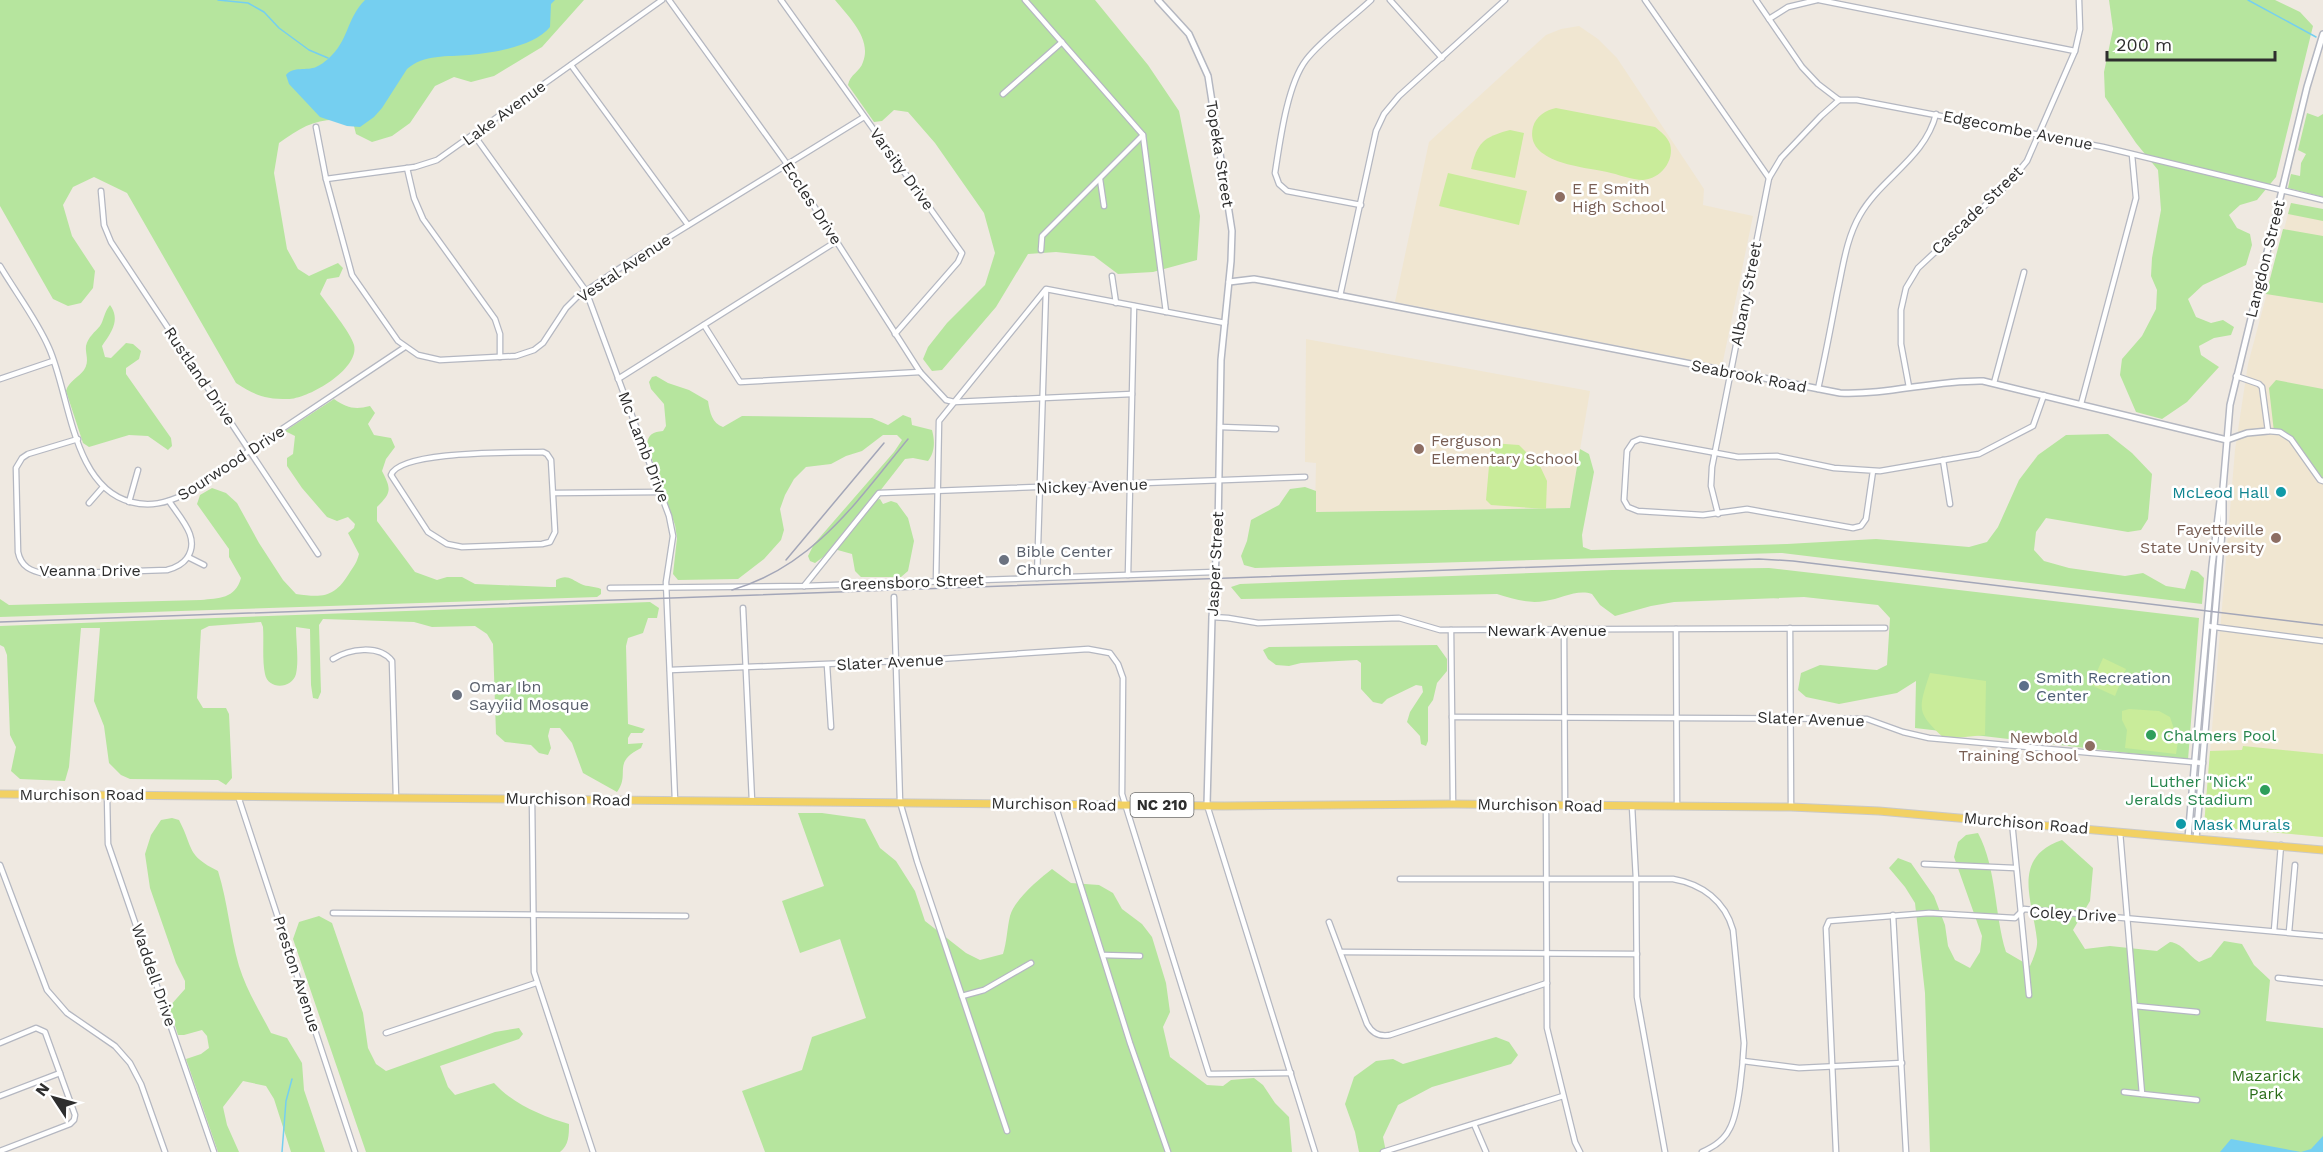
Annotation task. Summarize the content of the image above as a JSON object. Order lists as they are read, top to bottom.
{
  "streets": {
    "main road": ["Murchison Road", "NC 210"],
    "street": [
      "Lake Avenue",
      "Edgecombe Avenue",
      "Topeka Street",
      "Varsity Drive",
      "Eccles Drive",
      "Cascade Street",
      "Langdon Street",
      "Vestal Avenue",
      "Albany Street",
      "Rustland Drive",
      "Seabrook Road",
      "Mc Lamb Drive",
      "Sourwood Drive",
      "Nickey Avenue",
      "Jasper Street",
      "Veanna Drive",
      "Greensboro Street",
      "Newark Avenue",
      "Slater Avenue",
      "Coley Drive",
      "Preston Avenue",
      "Waddell Drive"
    ]
  },
  "crossings": [
    ["Lake Avenue", "Vestal Avenue"],
    ["Lake Avenue", "Mc Lamb Drive"],
    ["Edgecombe Avenue", "Cascade Street"],
    ["Edgecombe Avenue", "Langdon Street"],
    ["Edgecombe Avenue", "Albany Street"],
    ["Topeka Street", "Seabrook Road"],
    ["Topeka Street", "Jasper Street"],
    ["Varsity Drive", "Eccles Drive"],
    ["Varsity Drive", "Vestal Avenue"],
    ["Eccles Drive", "Vestal Avenue"],
    ["Cascade Street", "Seabrook Road"],
    ["Langdon Street", "Seabrook Road"],
    ["Langdon Street", "Slater Avenue"],
    ["Langdon Street", "Murchison Road"],
    ["Vestal Avenue", "Mc Lamb Drive"],
    ["Vestal Avenue", "Sourwood Drive"],
    ["Albany Street", "Seabrook Road"],
    ["Rustland Drive", "Sourwood Drive"],
    ["Mc Lamb Drive", "Greensboro Street"],
    ["Mc Lamb Drive", "Slater Avenue"],
    ["Mc Lamb Drive", "Murchison Road"],
    ["Sourwood Drive", "Veanna Drive"],
    ["Nickey Avenue", "Jasper Street"],
    ["Nickey Avenue", "Greensboro Street"],
    ["Jasper Street", "Greensboro Street"],
    ["Jasper Street", "Newark Avenue"],
    ["Jasper Street", "Murchison Road"],
    ["Slater Avenue", "Murchison Road"],
    ["Murchison Road", "Preston Avenue"],
    ["Murchison Road", "Waddell Drive"]
  ],
  "parks": ["Mazarick Park"],
  "places": [
    "E E Smith High School",
    "Ferguson Elementary School",
    "McLeod Hall",
    "Fayetteville State University",
    "Bible Center Church",
    "Smith Recreation Center",
    "Omar Ibn Sayyiid Mosque",
    "Chalmers Pool",
    "Newbold Training School",
    "Luther \"Nick\" Jeralds Stadium",
    "Mask Murals"
  ],
  "scale_bar": "200 m",
  "north": "top left"
}
